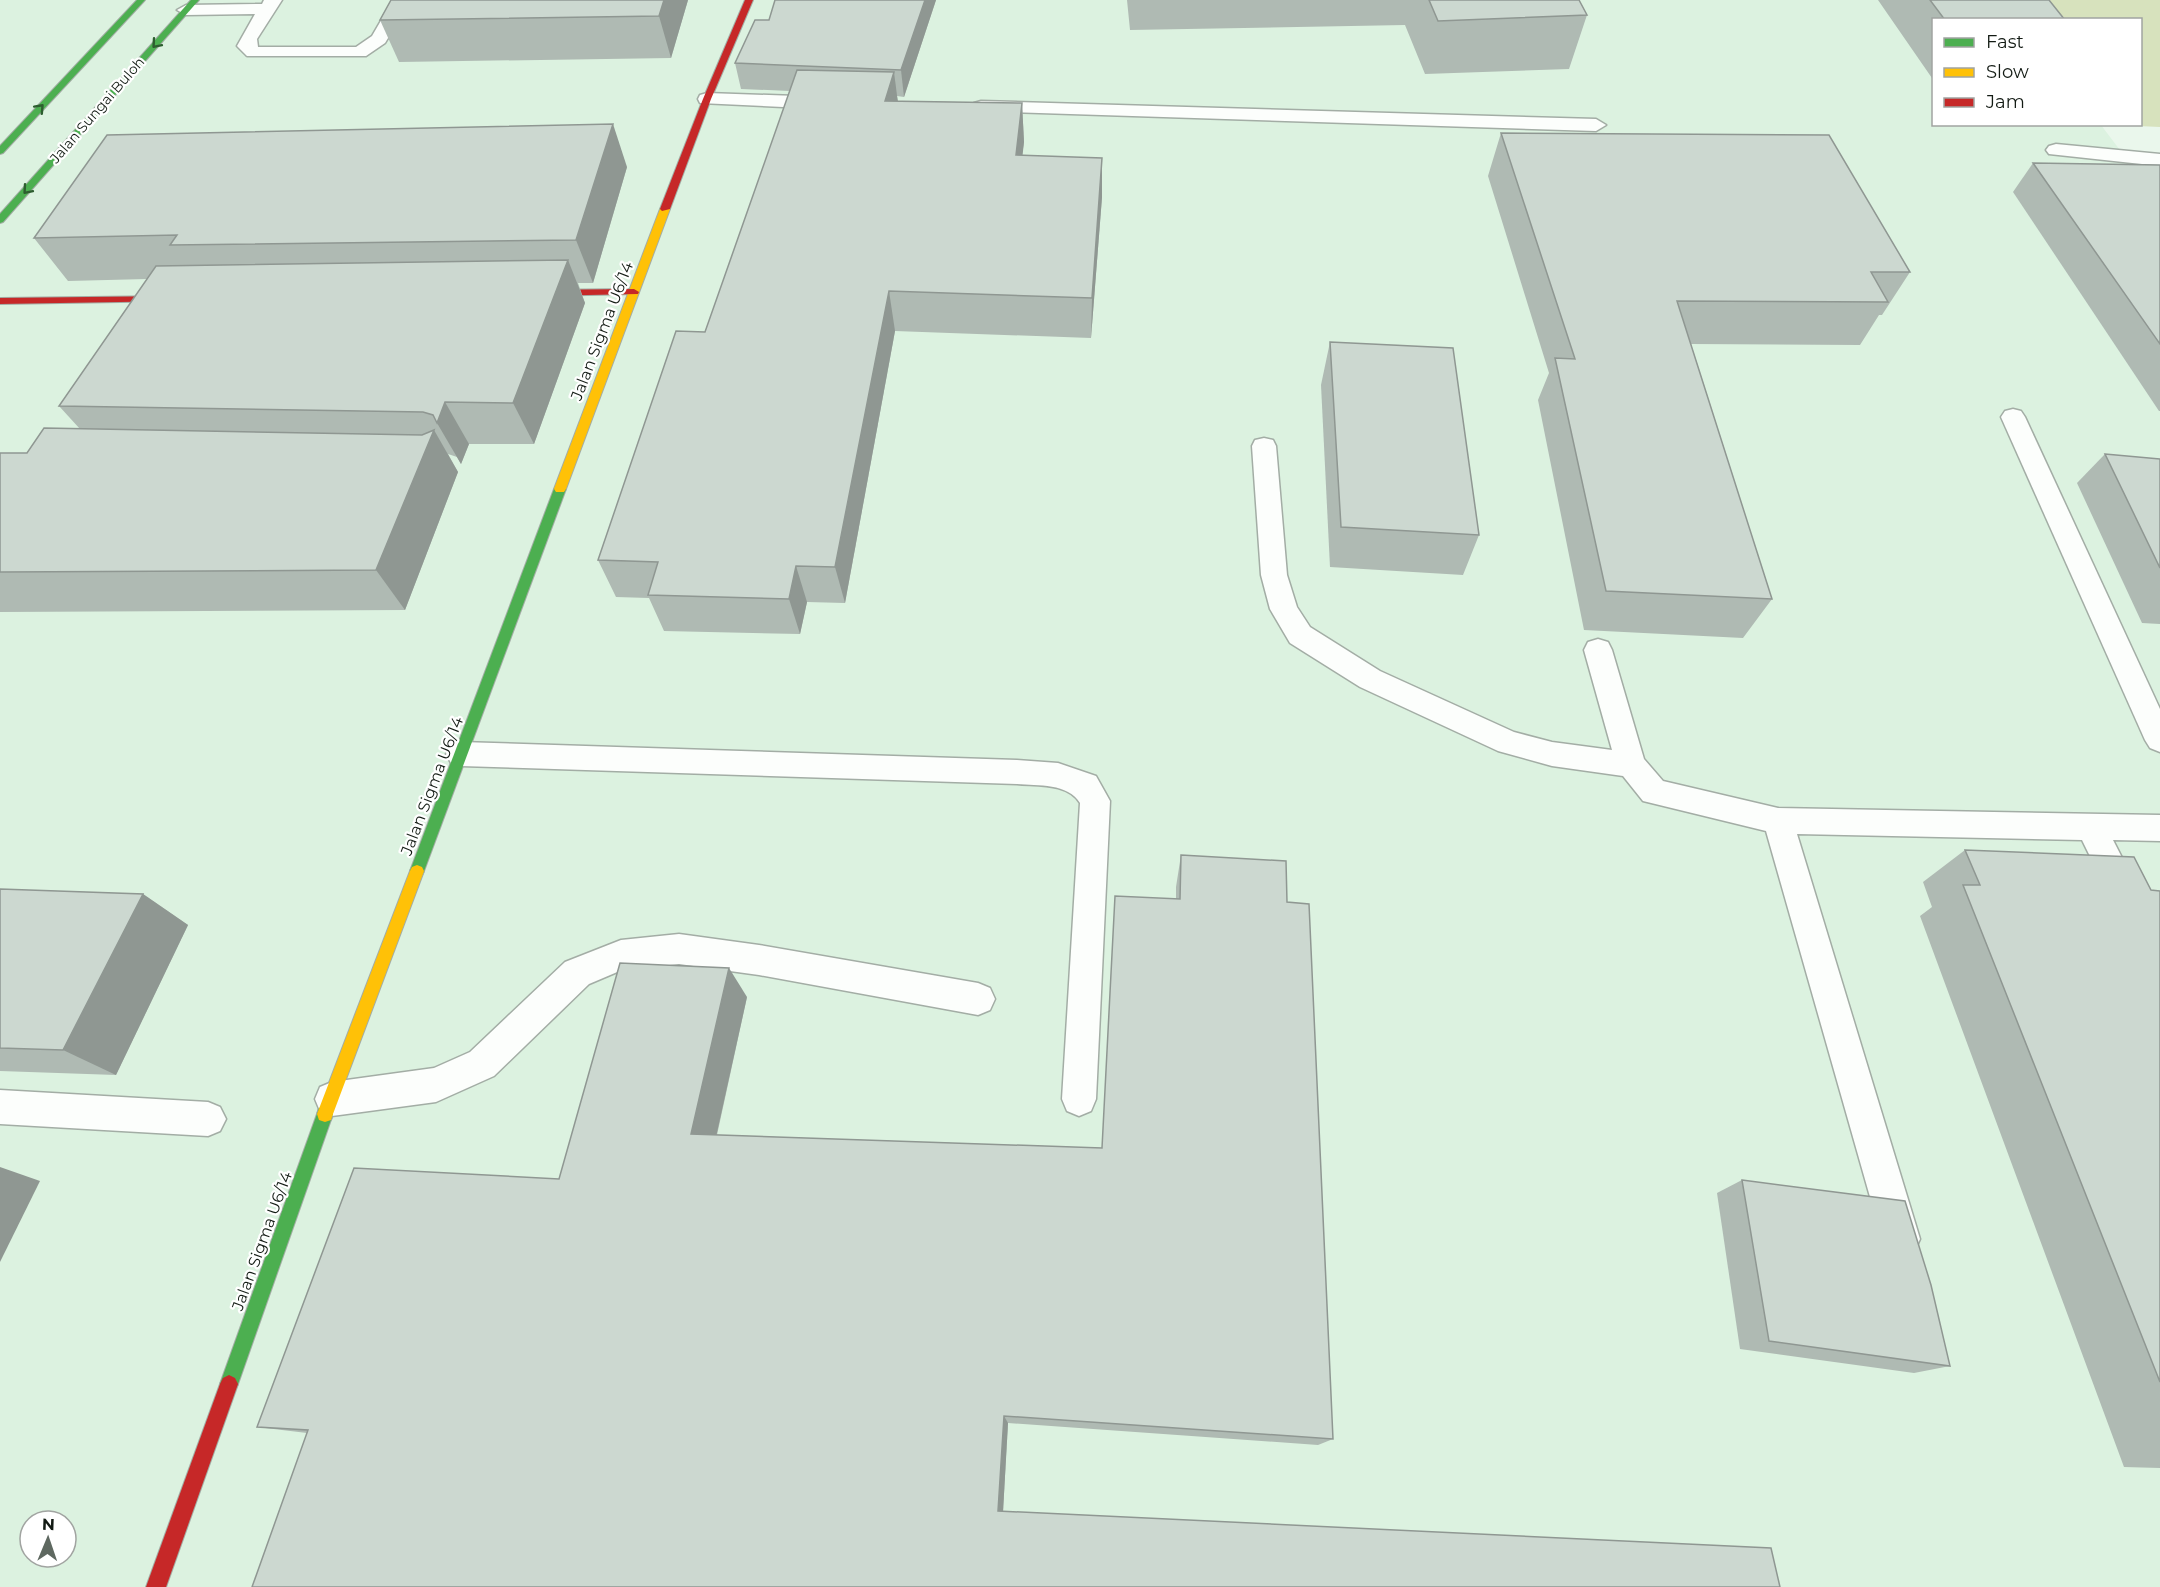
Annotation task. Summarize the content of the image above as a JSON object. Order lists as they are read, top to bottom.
{
  "streets": {
    "main road": ["Jalan Sungai Buloh", "Jalan Sigma U6/14"]
  },
  "legend": ["Fast", "Slow", "Jam"],
  "north": "top"
}
